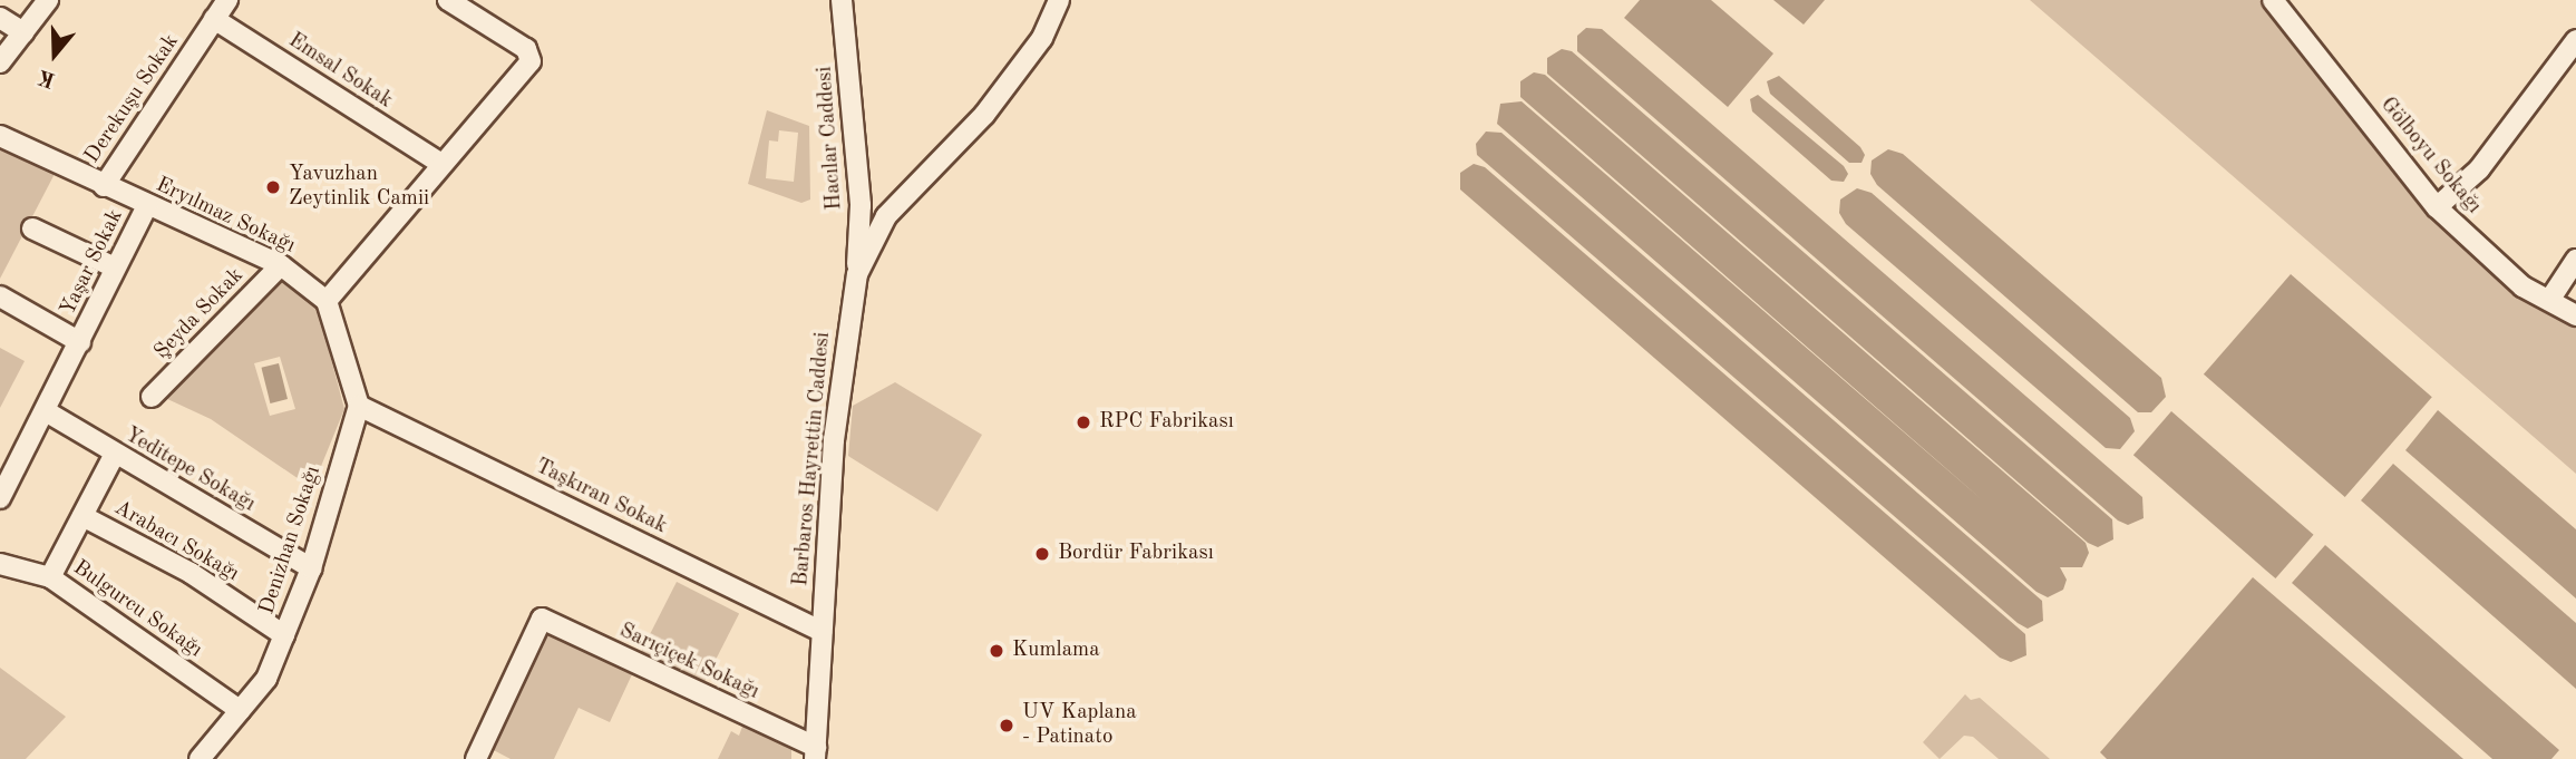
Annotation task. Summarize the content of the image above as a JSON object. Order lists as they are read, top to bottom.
{
  "streets": {
    "street": [
      "Emsal Sokak",
      "Derekuşu Sokak",
      "Hacılar Caddesi",
      "Gölboyu Sokağı",
      "Eryılmaz Sokağı",
      "Yaşar Sokak",
      "Şeyda Sokak",
      "Barbaros Hayrettin Caddesi",
      "Yeditepe Sokağı",
      "Taşkıran Sokak",
      "Denizhan Sokağı",
      "Arabacı Sokağı",
      "Bulgurcu Sokağı",
      "Sarıçiçek Sokağı"
    ]
  },
  "crossings": [
    ["Emsal Sokak", "Derekuşu Sokak"],
    ["Derekuşu Sokak", "Eryılmaz Sokağı"],
    ["Hacılar Caddesi", "Barbaros Hayrettin Caddesi"],
    ["Eryılmaz Sokağı", "Yaşar Sokak"],
    ["Eryılmaz Sokağı", "Şeyda Sokak"],
    ["Yaşar Sokak", "Yeditepe Sokağı"],
    ["Barbaros Hayrettin Caddesi", "Taşkıran Sokak"],
    ["Barbaros Hayrettin Caddesi", "Sarıçiçek Sokağı"],
    ["Yeditepe Sokağı", "Denizhan Sokağı"],
    ["Taşkıran Sokak", "Denizhan Sokağı"],
    ["Denizhan Sokağı", "Arabacı Sokağı"],
    ["Denizhan Sokağı", "Bulgurcu Sokağı"]
  ],
  "places": [
    "Yavuzhan Zeytinlik Camii",
    "RPC Fabrikası",
    "Bordür Fabrikası",
    "Kumlama",
    "UV Kaplana - Patinato"
  ],
  "north": "bottom"
}
